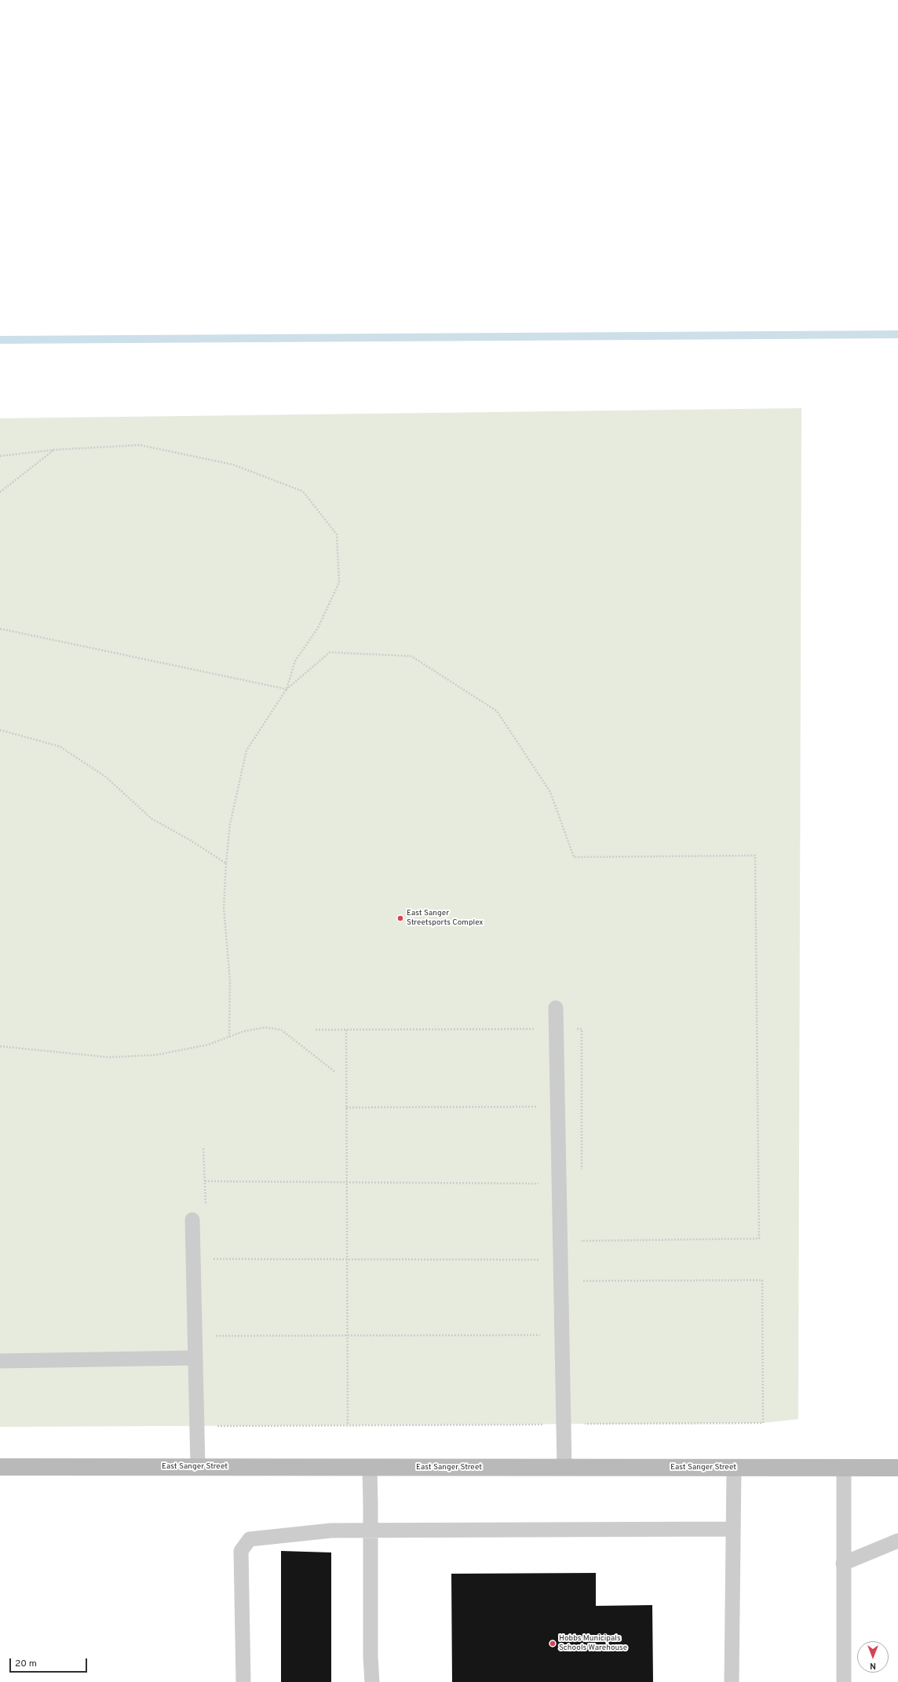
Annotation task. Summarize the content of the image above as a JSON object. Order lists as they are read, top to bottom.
{
  "streets": {
    "street": ["East Sanger Street"]
  },
  "places": ["East Sanger Streetsports Complex", "Hobbs Municipals Schools Warehouse"],
  "scale_bar": "20 m",
  "north": "bottom"
}
